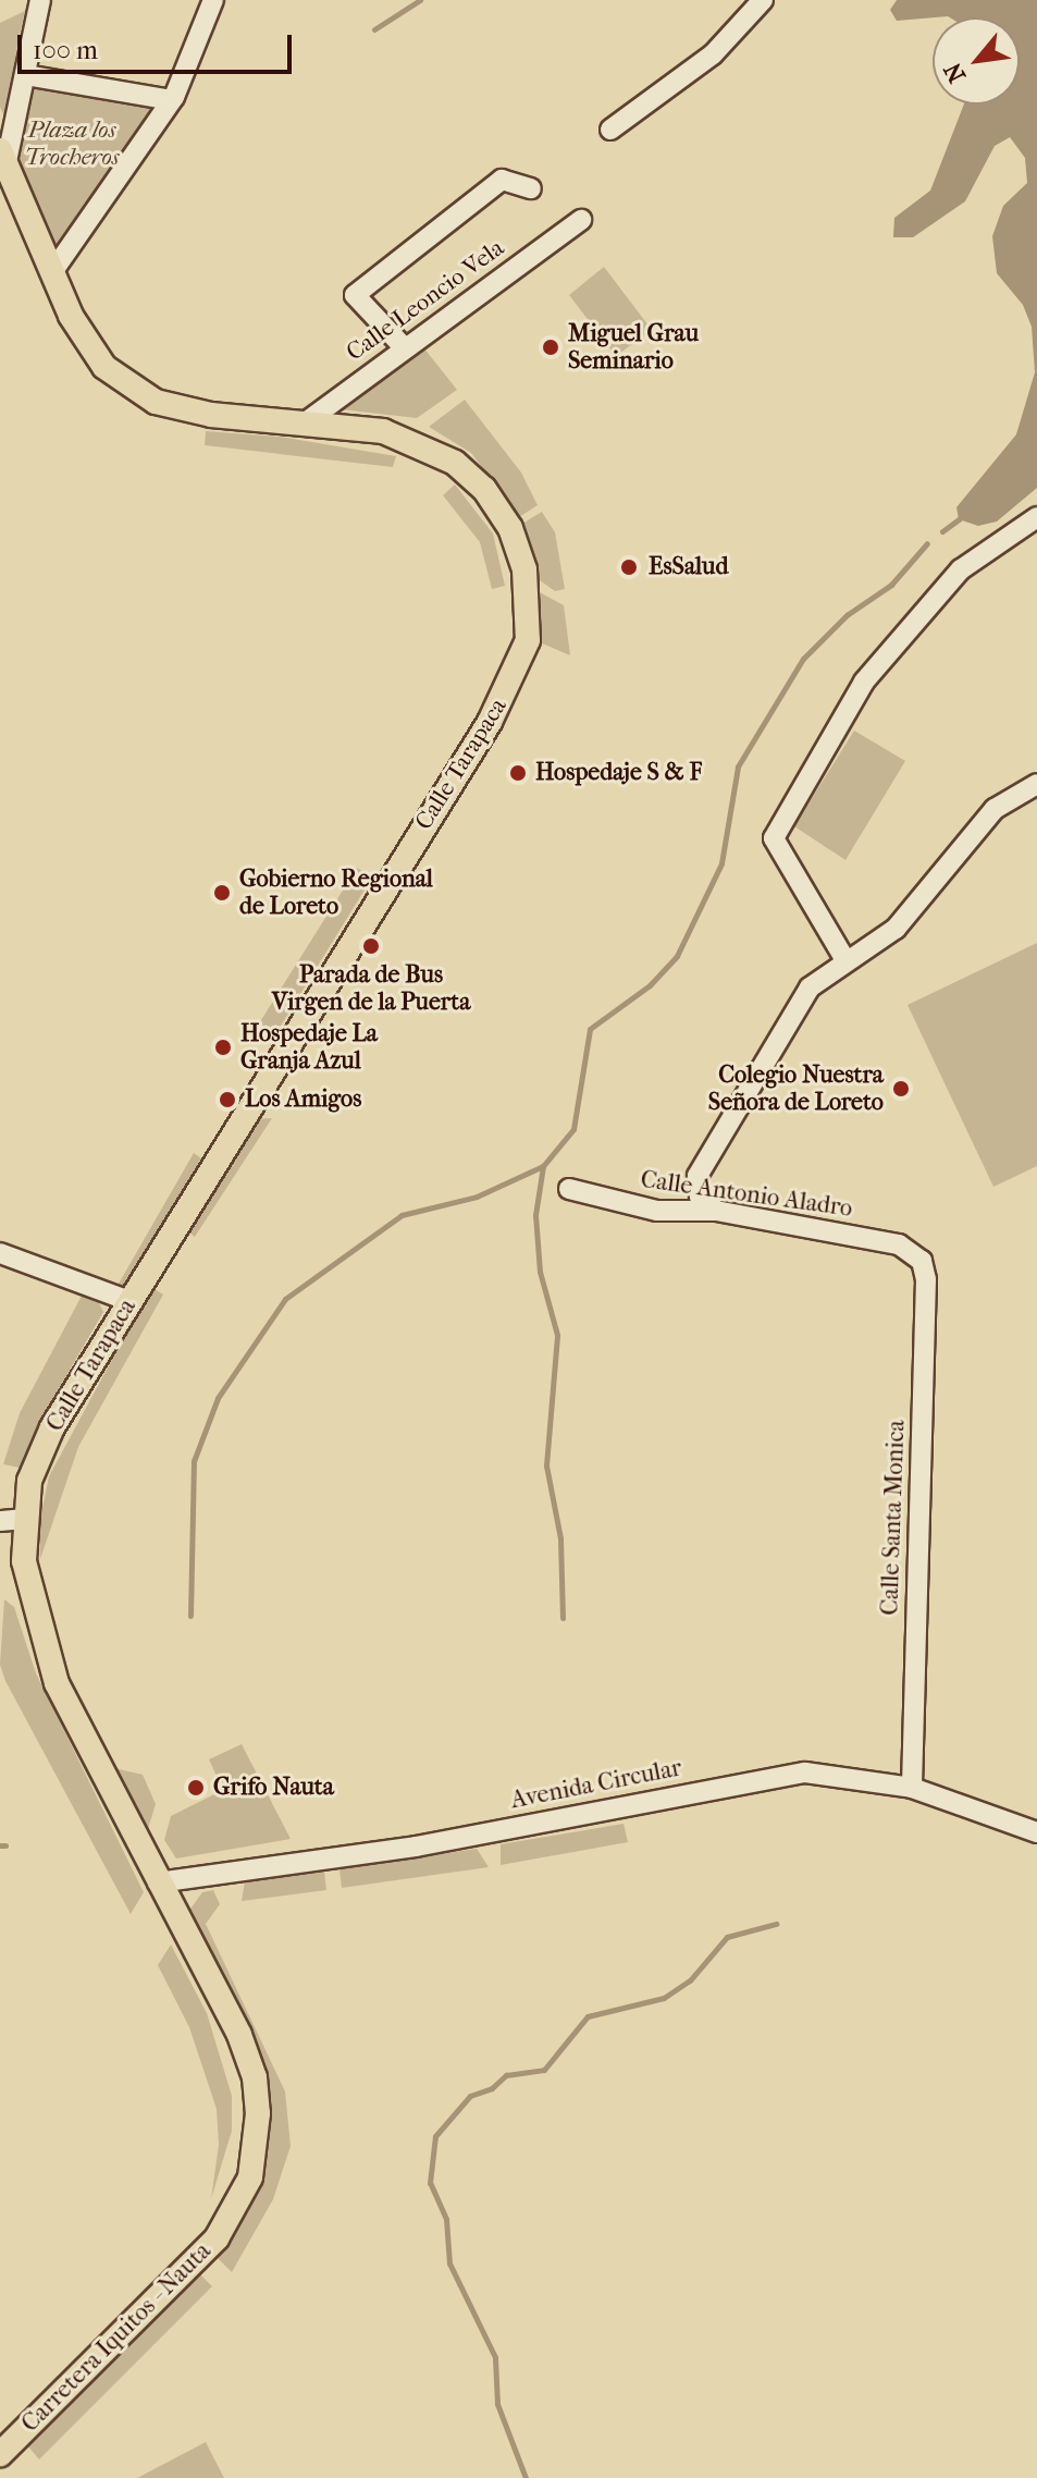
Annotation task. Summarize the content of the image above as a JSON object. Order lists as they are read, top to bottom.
{
  "streets": {
    "main road": ["Calle Tarapaca", "Carretera Iquitos - Nauta"],
    "street": [
      "Calle Leoncio Vela",
      "Calle Antonio Aladro",
      "Calle Santa Monica",
      "Avenida Circular"
    ]
  },
  "crossings": [
    ["Calle Leoncio Vela", "Calle Tarapaca"],
    ["Calle Tarapaca", "Avenida Circular"],
    ["Calle Tarapaca", "Carretera Iquitos - Nauta"],
    ["Calle Antonio Aladro", "Calle Santa Monica"],
    ["Calle Santa Monica", "Avenida Circular"],
    ["Avenida Circular", "Carretera Iquitos - Nauta"]
  ],
  "parks": ["Plaza los Trocheros"],
  "places": [
    "Miguel Grau Seminario",
    "EsSalud",
    "Hospedaje S & F",
    "Gobierno Regional de Loreto",
    "Parada de Bus Virgen de la Puerta",
    "Hospedaje La Granja Azul",
    "Colegio Nuestra Señora de Loreto",
    "Los Amigos",
    "Grifo Nauta"
  ],
  "scale_bar": "100 m",
  "north": "bottom left"
}
